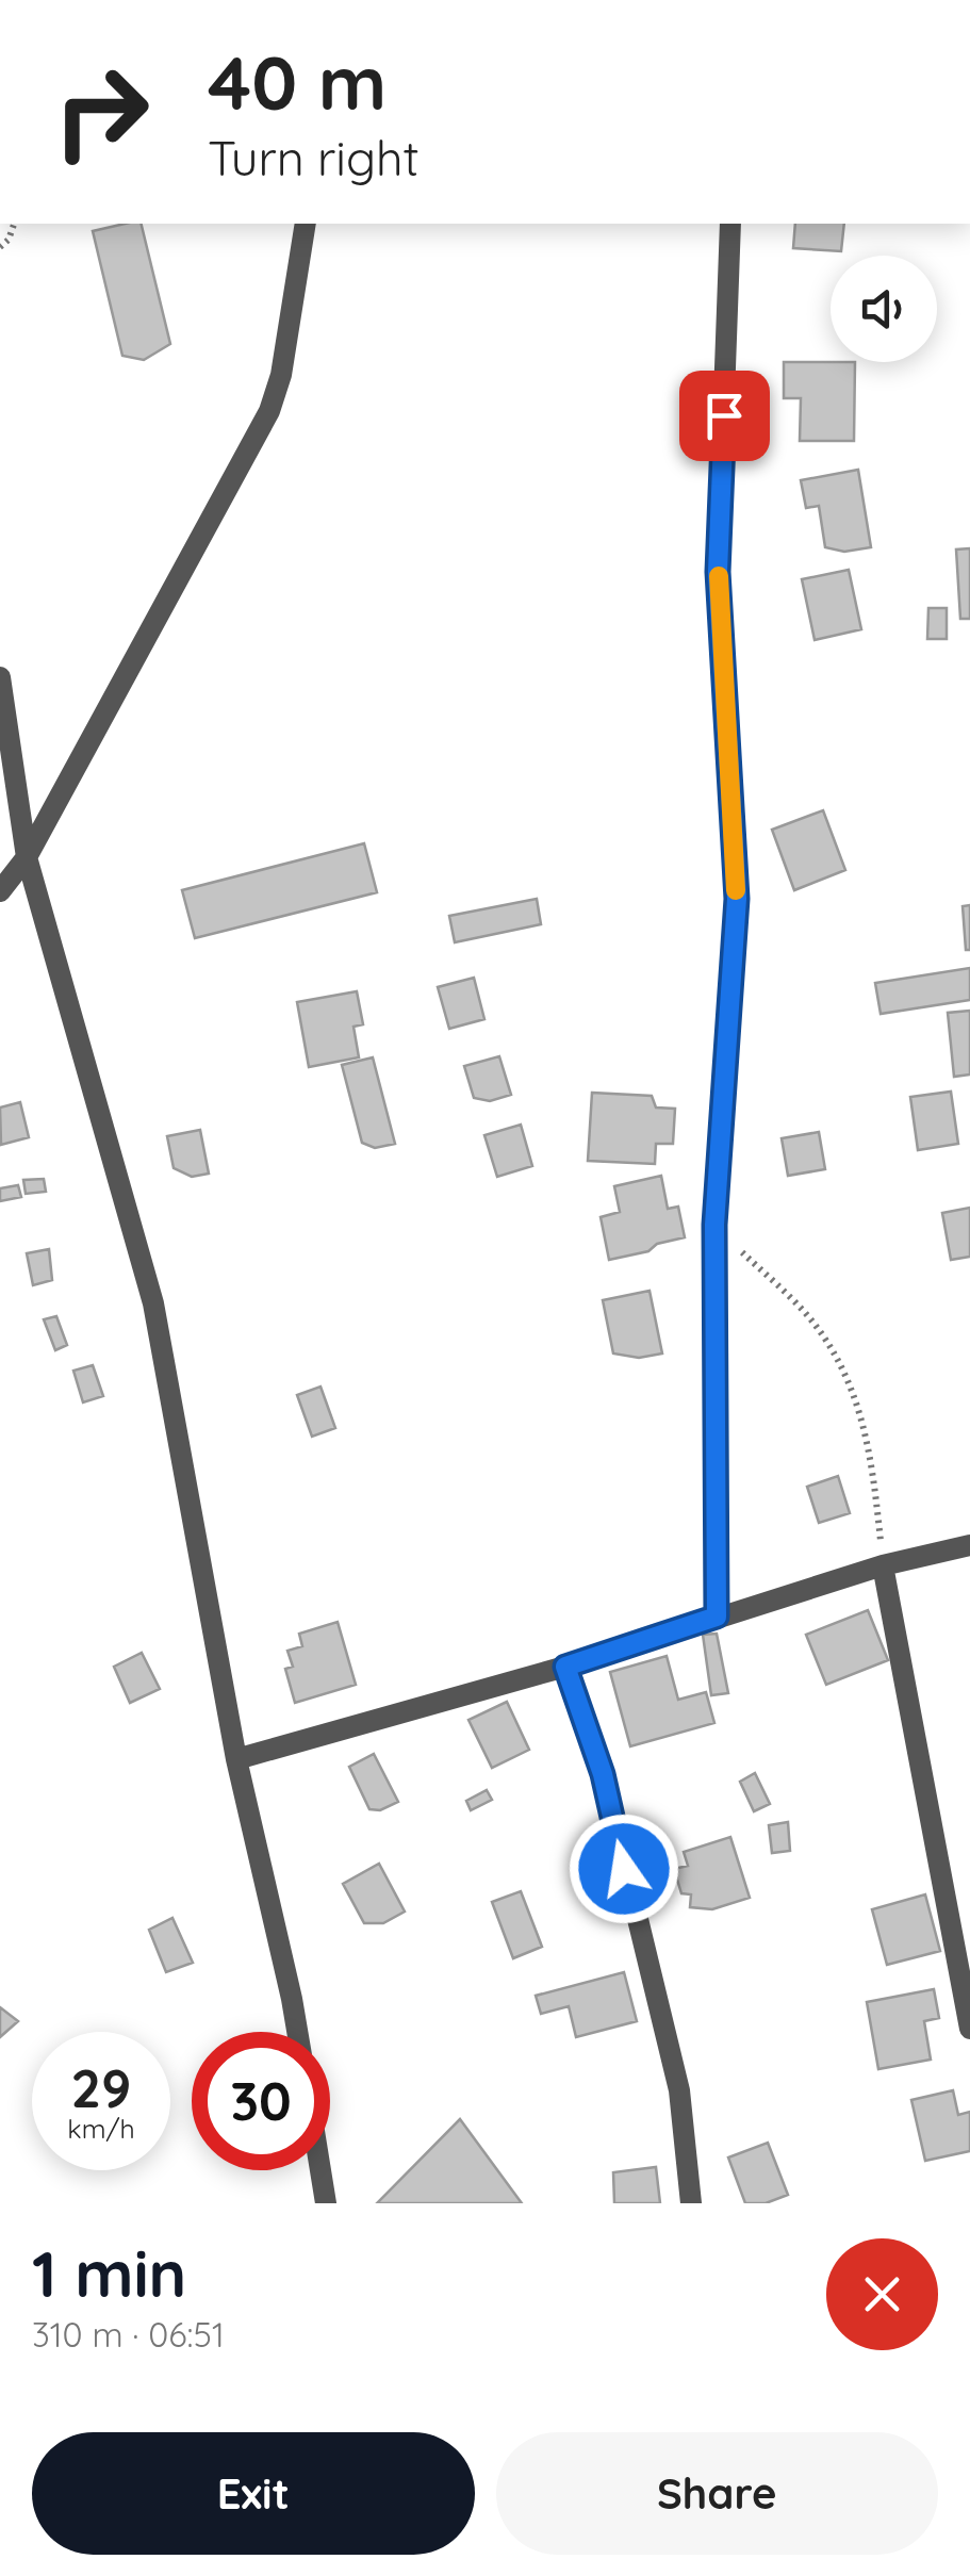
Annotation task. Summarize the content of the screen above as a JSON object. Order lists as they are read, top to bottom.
{
  "page": {
    "turn": ["40 m", "Turn right"],
    "speed": "29 km/h",
    "limit": "30",
    "heading": ["1 min", "310 m · 06:51"],
    "buttons": ["Exit", "Share"]
  }
}
